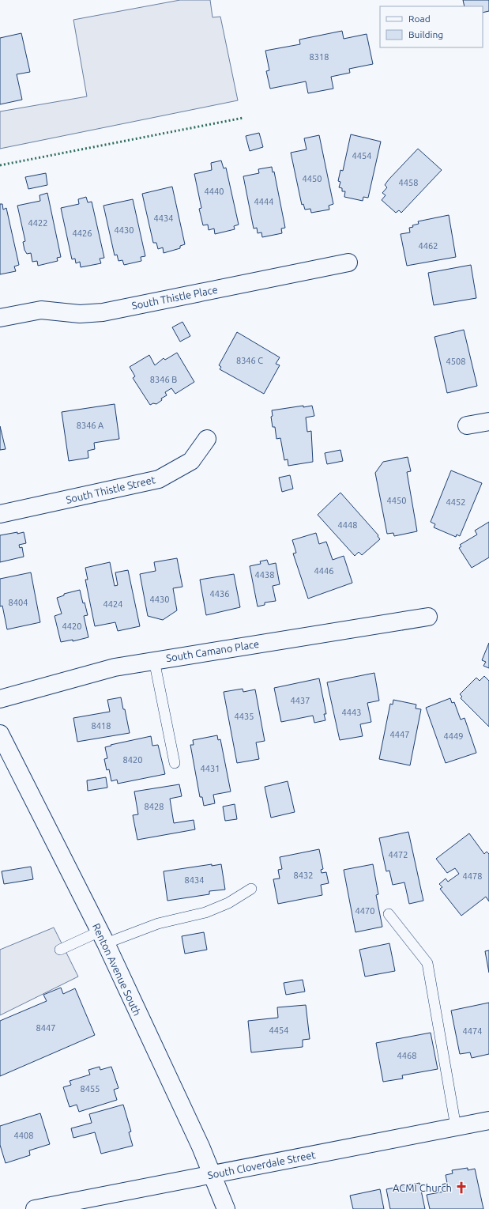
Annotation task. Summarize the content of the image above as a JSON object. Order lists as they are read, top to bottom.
{
  "streets": {
    "street": [
      "South Thistle Place",
      "South Thistle Street",
      "South Camano Place",
      "Renton Avenue South",
      "South Cloverdale Street"
    ]
  },
  "crossings": [
    ["Renton Avenue South", "South Cloverdale Street"]
  ],
  "places": {
    "church": ["ACMI Church"]
  },
  "house_numbers": [
    "8318",
    "4454",
    "4450",
    "4458",
    "4440",
    "4444",
    "4434",
    "4422",
    "4430",
    "4426",
    "4462",
    "8346 C",
    "4508",
    "8346 B",
    "8346 A",
    "4450",
    "4452",
    "4448",
    "4446",
    "4438",
    "4436",
    "4430",
    "8404",
    "4424",
    "4420",
    "4437",
    "4443",
    "4435",
    "8418",
    "4447",
    "4449",
    "8420",
    "4431",
    "8428",
    "4472",
    "8432",
    "4478",
    "8434",
    "4470",
    "8447",
    "4454",
    "4474",
    "4468",
    "8455",
    "4408"
  ],
  "legend": ["Road", "Building"]
}
